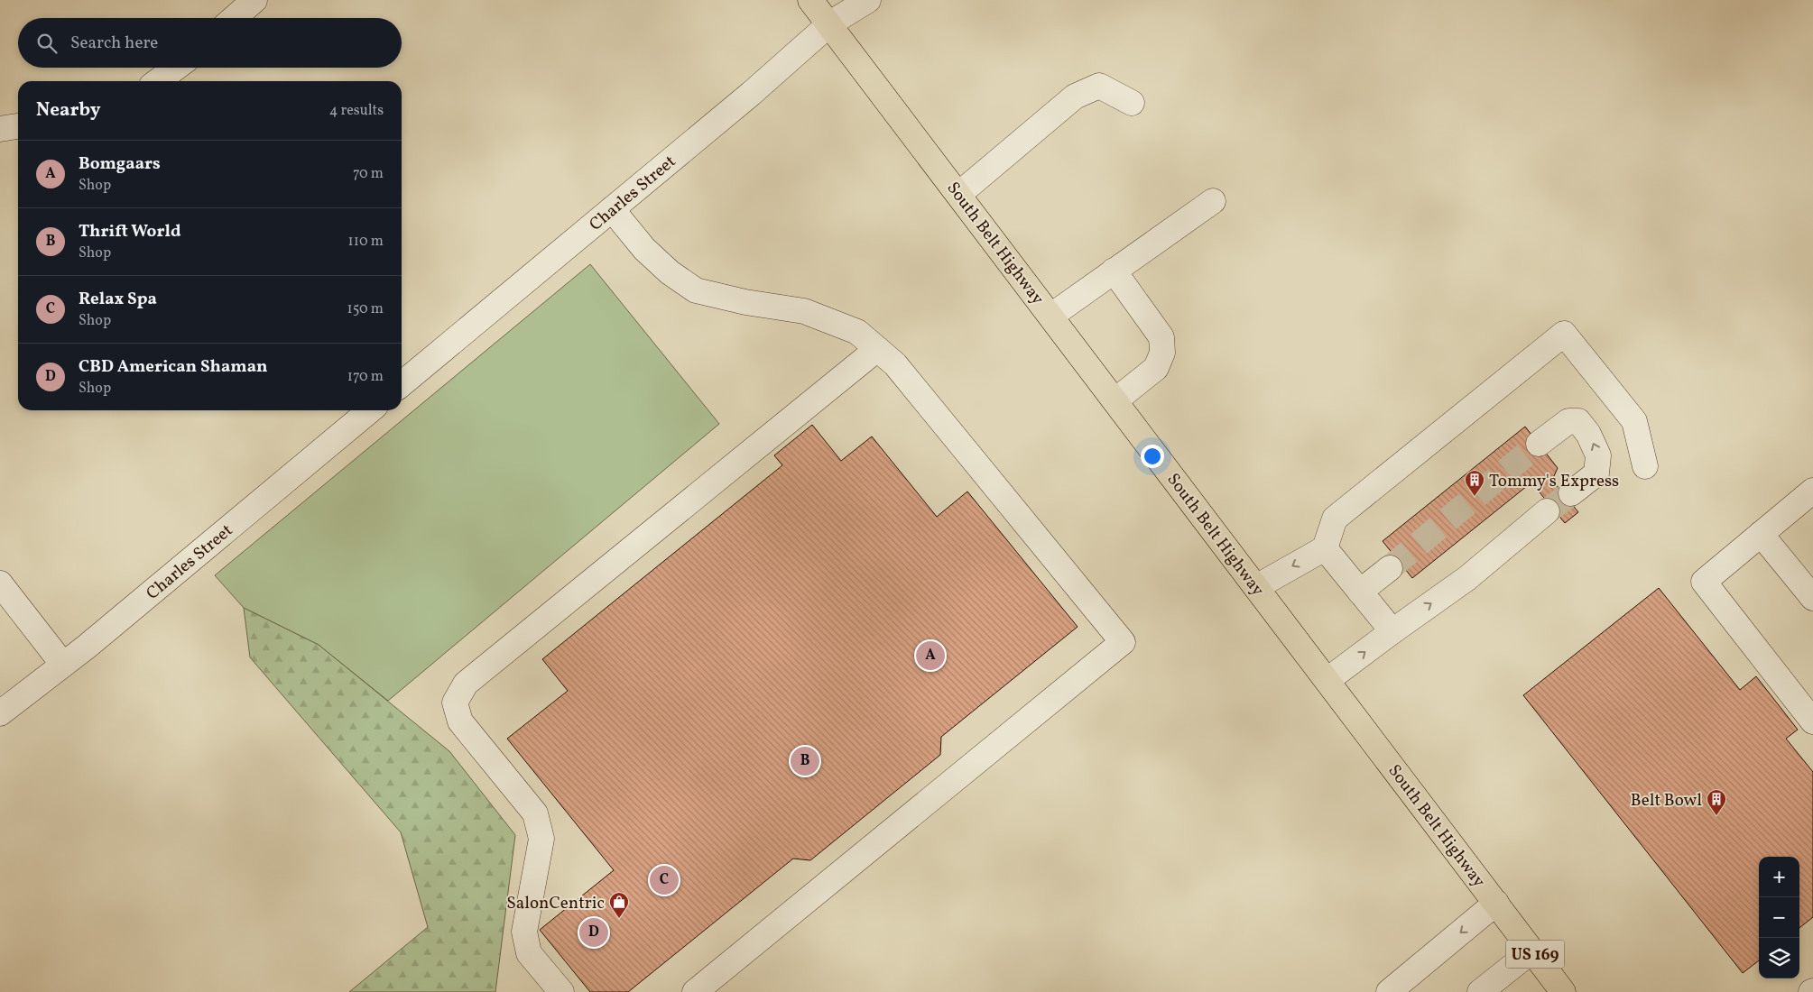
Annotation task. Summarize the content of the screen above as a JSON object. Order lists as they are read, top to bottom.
{
  "streets": {
    "main road": ["South Belt Highway", "US 169"],
    "street": ["Charles Street"]
  },
  "crossings": [
    ["Charles Street", "South Belt Highway"],
    ["South Belt Highway", "US 169"]
  ],
  "places": {
    "building": ["Tommy's Express", "Belt Bowl"],
    "shop": ["SalonCentric"]
  },
  "page": {
    "search": "Search here",
    "heading": ["Nearby", "4 results"],
    "list": [
      {
        "mark": "A",
        "name": "Bomgaars",
        "note": "Shop",
        "value": "70 m"
      },
      {
        "mark": "B",
        "name": "Thrift World",
        "note": "Shop",
        "value": "110 m"
      },
      {
        "mark": "C",
        "name": "Relax Spa",
        "note": "Shop",
        "value": "150 m"
      },
      {
        "mark": "D",
        "name": "CBD American Shaman",
        "note": "Shop",
        "value": "170 m"
      }
    ],
    "pins": [
      "A",
      "B",
      "C",
      "D"
    ],
    "map_buttons": ["+", "−"]
  }
}
